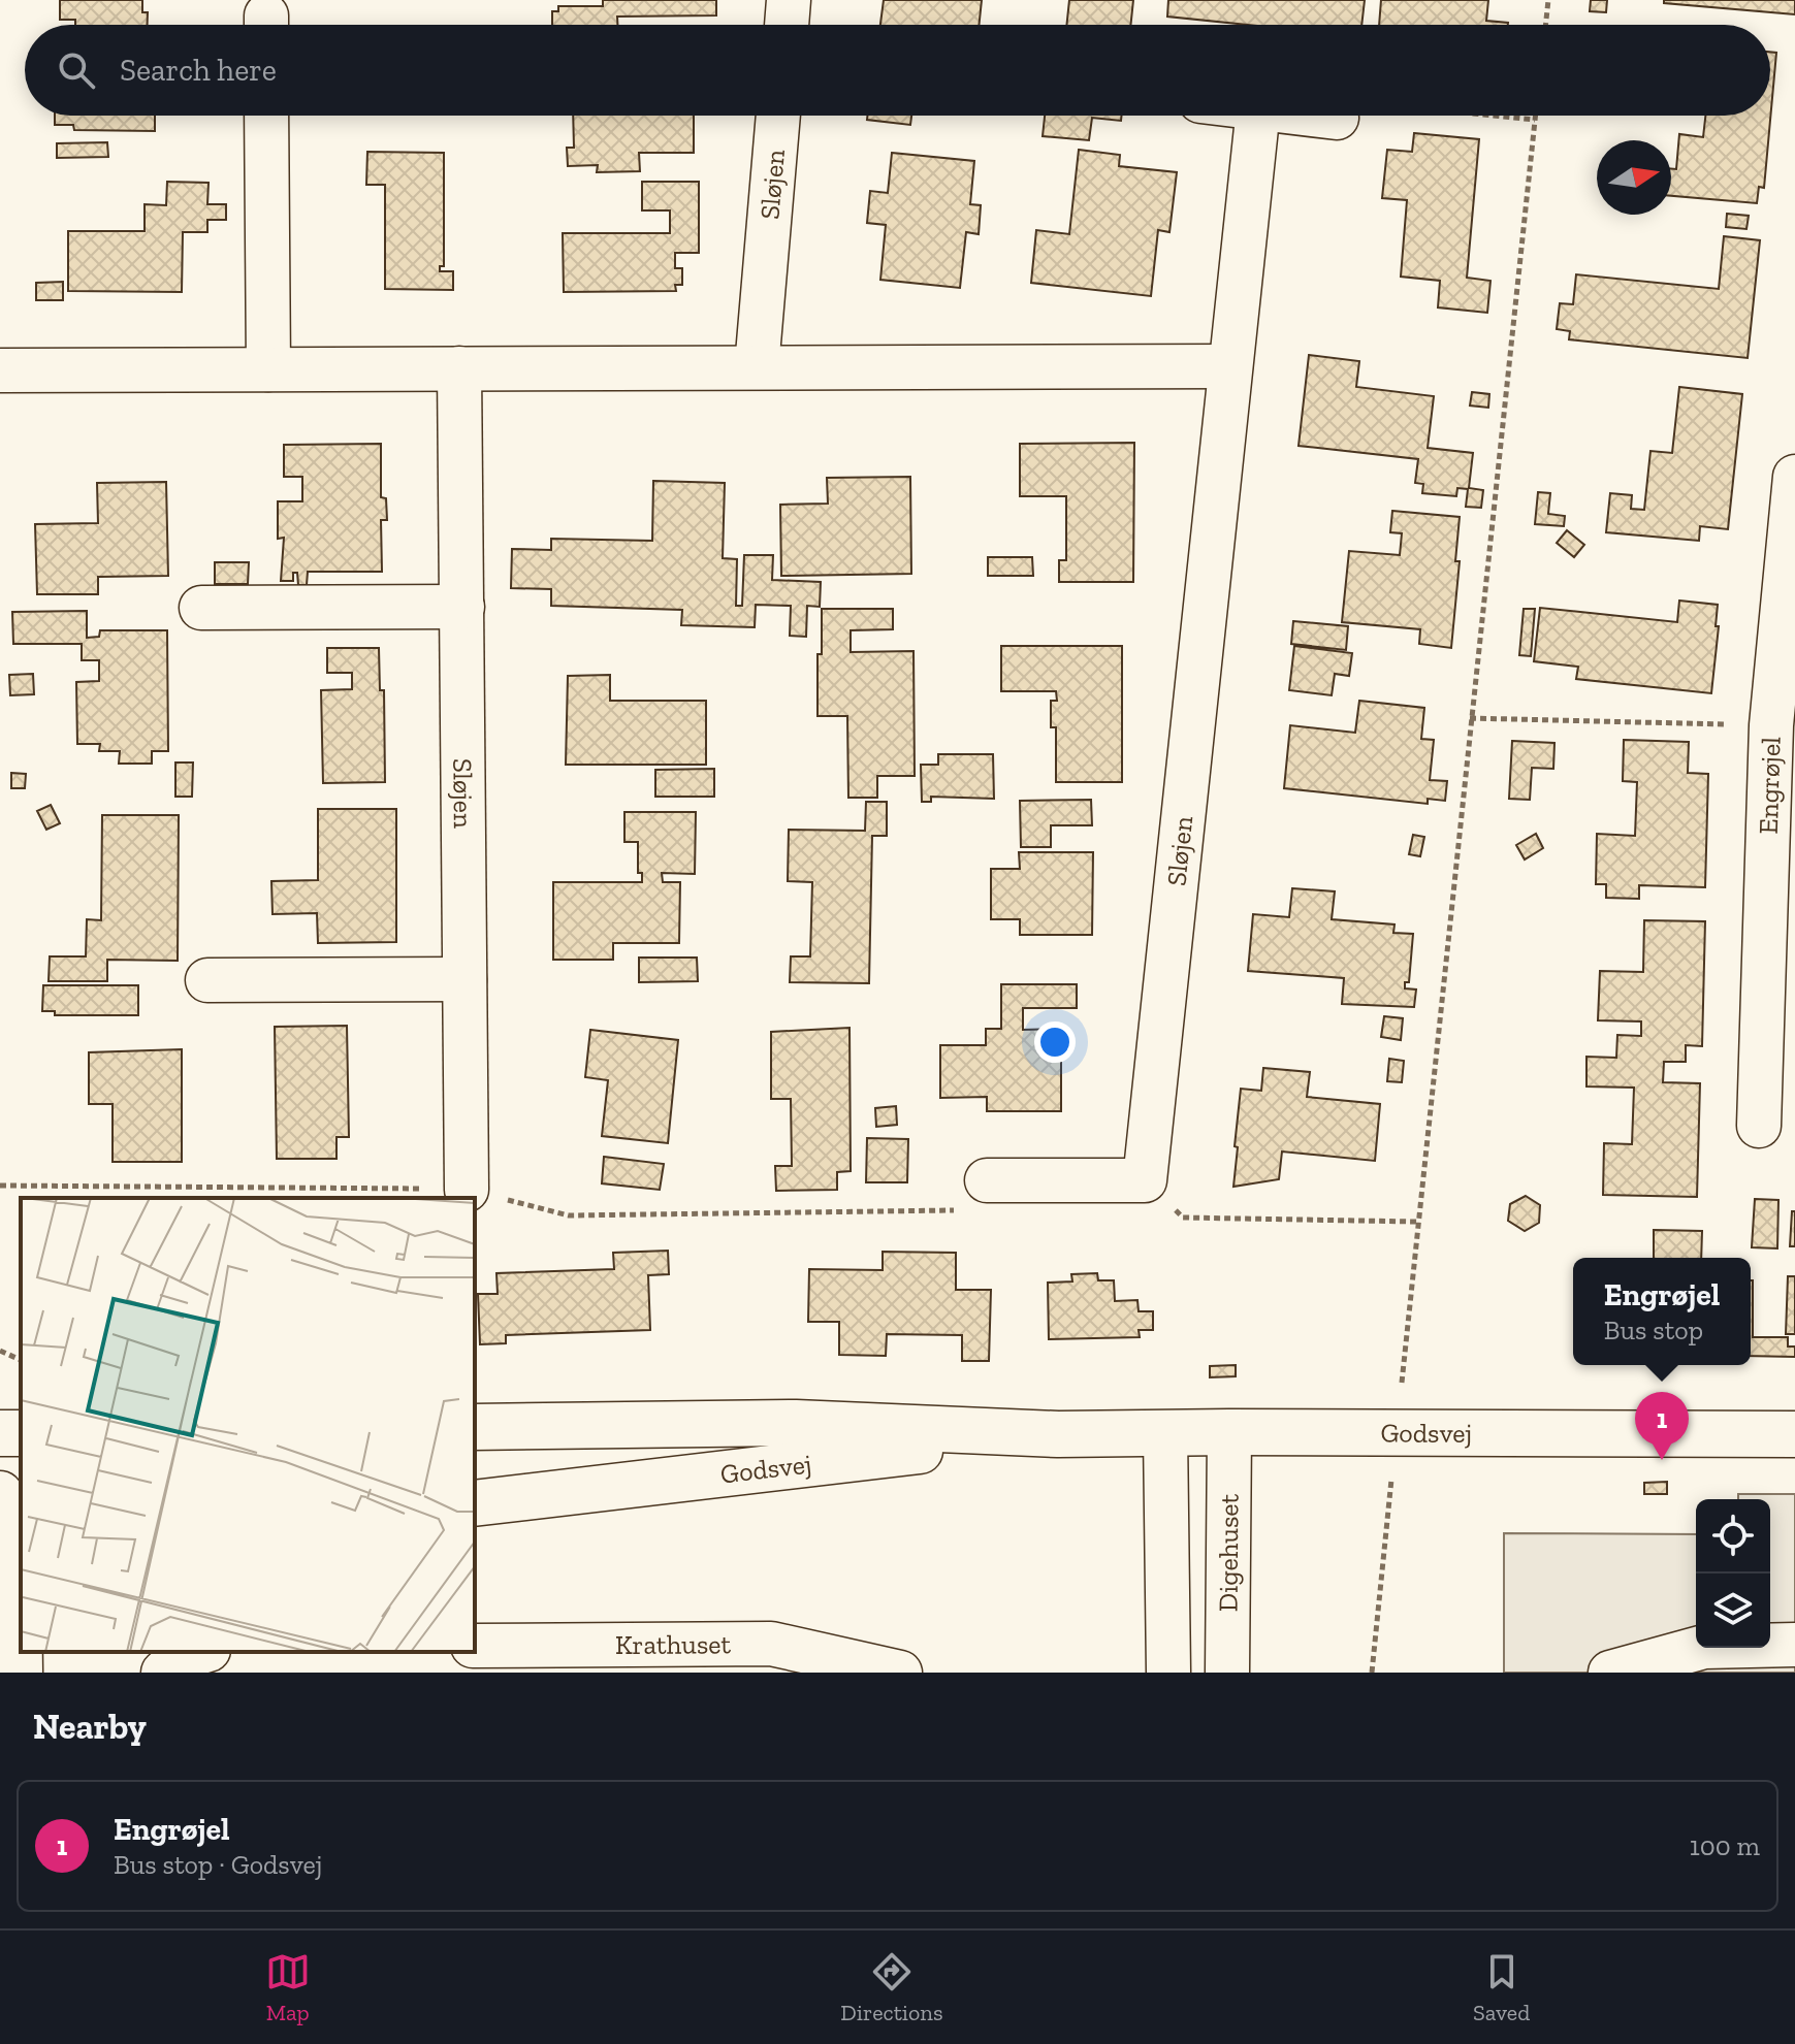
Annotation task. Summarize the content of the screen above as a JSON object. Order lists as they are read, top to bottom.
{
  "streets": {
    "street": [
      "Sløjen",
      "Engrøjel",
      "Godsvej",
      "Digehuset",
      "Krathuset"
    ]
  },
  "crossings": [
    ["Godsvej", "Digehuset"]
  ],
  "north": "right",
  "page": {
    "search": "Search here",
    "popup": ["Engrøjel", "Bus stop"],
    "pins": "1",
    "heading": "Nearby",
    "list": [
      {
        "mark": "1",
        "name": "Engrøjel",
        "note": "Bus stop · Godsvej",
        "value": "100 m"
      }
    ],
    "nav": ["Map", "Directions", "Saved"]
  }
}
